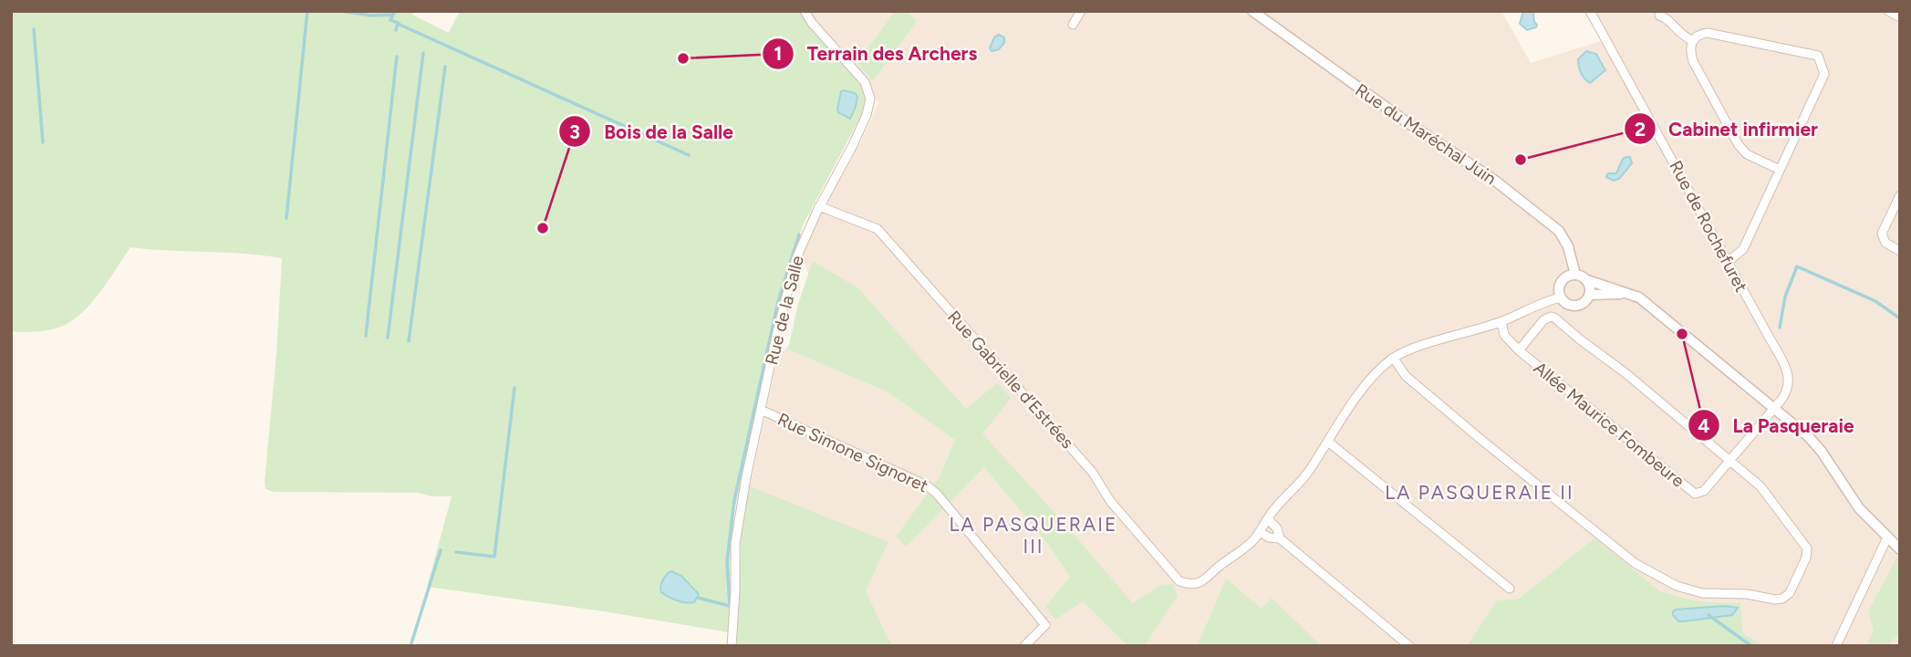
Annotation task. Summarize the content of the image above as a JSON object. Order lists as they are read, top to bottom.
{
  "streets": {
    "street": [
      "Rue du Maréchal Juin",
      "Rue de Rochefuret",
      "Rue de la Salle",
      "Rue Gabrielle d’Estrées",
      "Allée Maurice Fombeure",
      "Rue Simone Signoret"
    ]
  },
  "crossings": [
    ["Rue de Rochefuret", "Allée Maurice Fombeure"],
    ["Rue de la Salle", "Rue Gabrielle d’Estrées"],
    ["Rue de la Salle", "Rue Simone Signoret"]
  ],
  "districts": ["LA PASQUERAIE II", "LA PASQUERAIE III"],
  "places": [
    "Terrain des Archers",
    "Cabinet infirmier",
    "Bois de la Salle",
    "La Pasqueraie"
  ]
}
